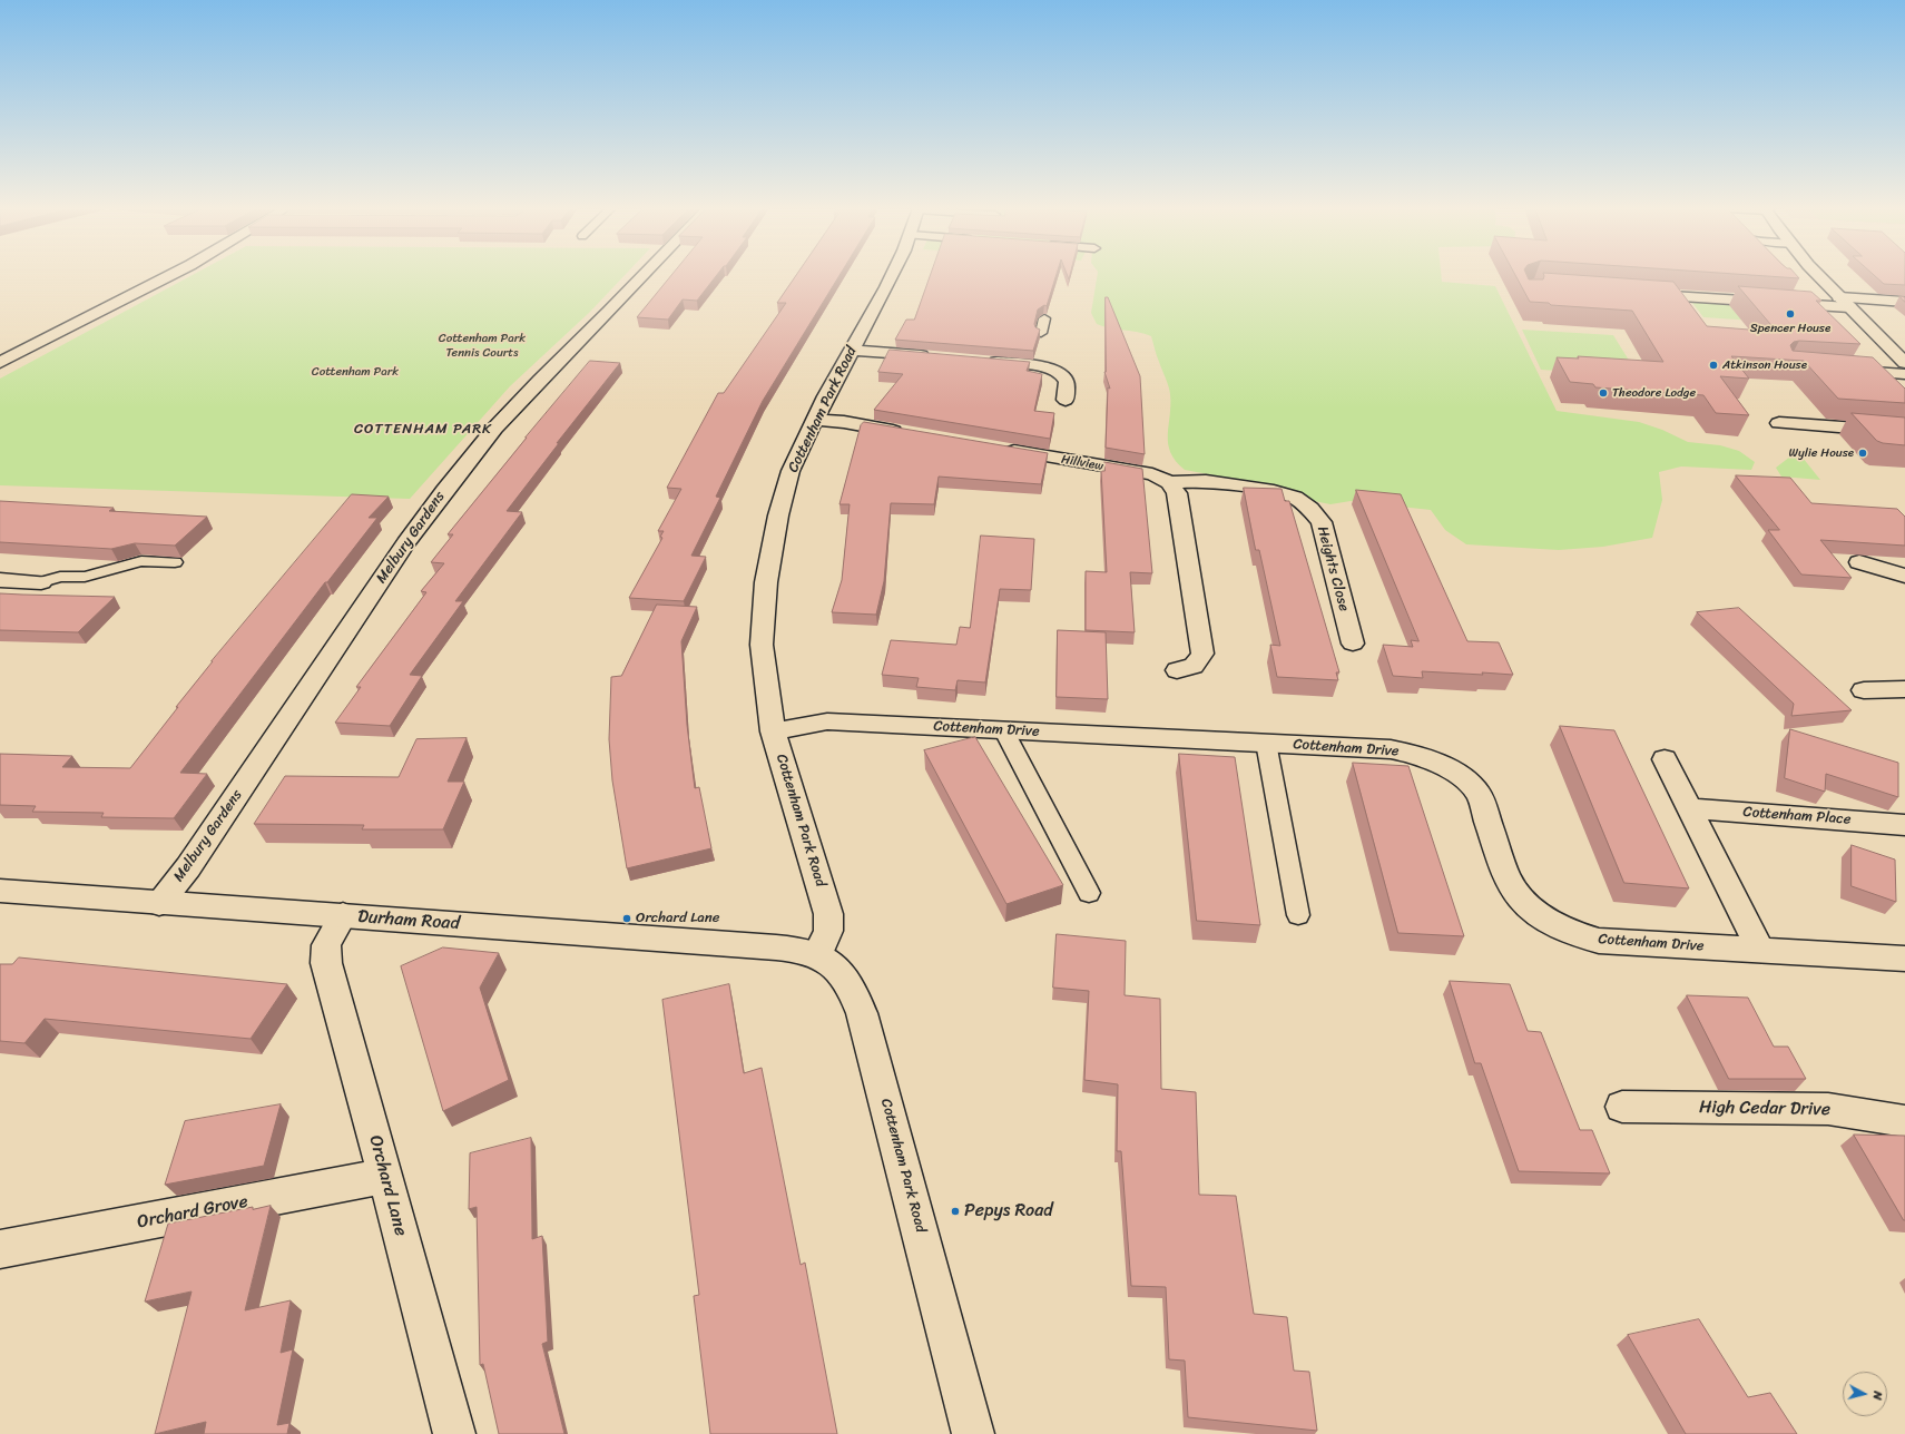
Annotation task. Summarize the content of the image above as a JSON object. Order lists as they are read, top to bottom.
{
  "streets": {
    "street": [
      "Cottenham Park Road",
      "Hillview",
      "Melbury Gardens",
      "Heights Close",
      "Cottenham Drive",
      "Cottenham Place",
      "Durham Road",
      "High Cedar Drive",
      "Orchard Lane",
      "Orchard Grove"
    ]
  },
  "crossings": [
    ["Cottenham Park Road", "Cottenham Drive"],
    ["Cottenham Park Road", "Durham Road"],
    ["Hillview", "Heights Close"],
    ["Melbury Gardens", "Durham Road"],
    ["Durham Road", "Orchard Lane"],
    ["Orchard Lane", "Orchard Grove"]
  ],
  "districts": ["COTTENHAM PARK"],
  "parks": ["Cottenham Park Tennis Courts", "Cottenham Park"],
  "places": [
    "Spencer House",
    "Atkinson House",
    "Theodore Lodge",
    "Wylie House",
    "Orchard Lane",
    "Pepys Road"
  ],
  "north": "right"
}
